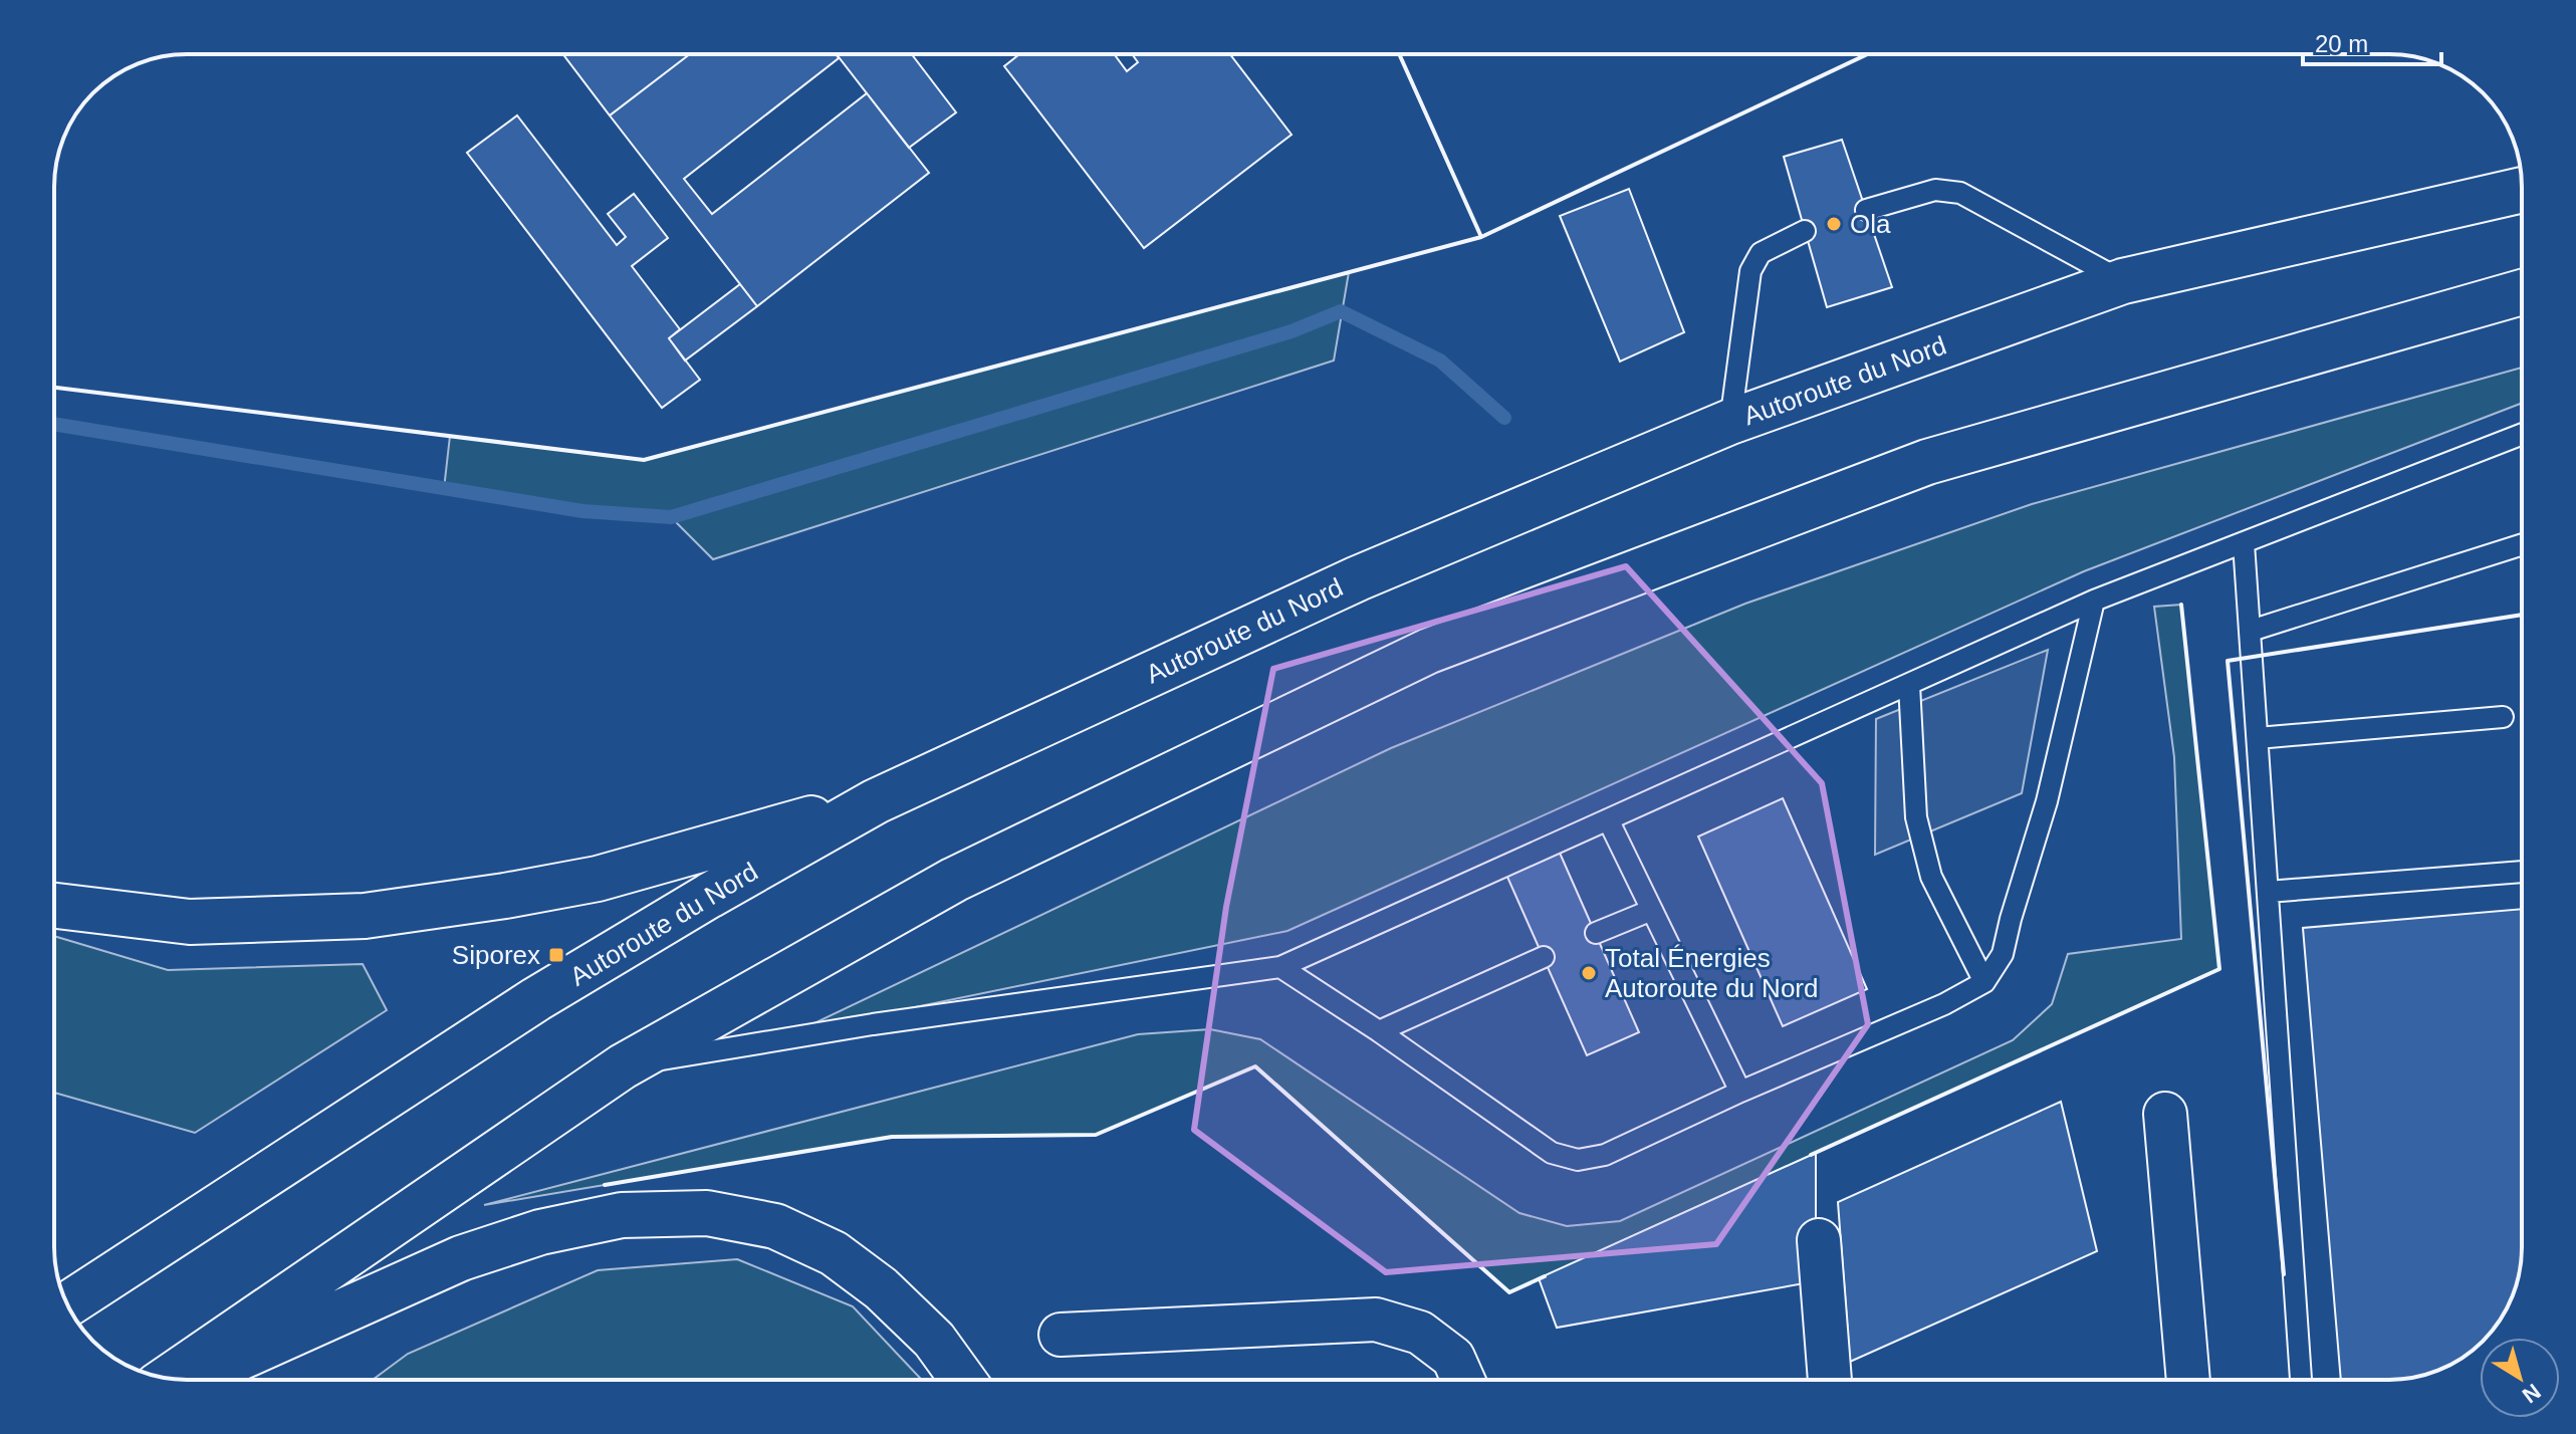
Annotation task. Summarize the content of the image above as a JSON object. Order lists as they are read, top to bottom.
{
  "streets": {
    "highway": ["Autoroute du Nord"]
  },
  "places": {
    "other": ["Ola", "Total Énergies Autoroute du Nord"],
    "transit": ["Siporex"]
  },
  "scale_bar": "20 m",
  "north": "bottom right"
}
